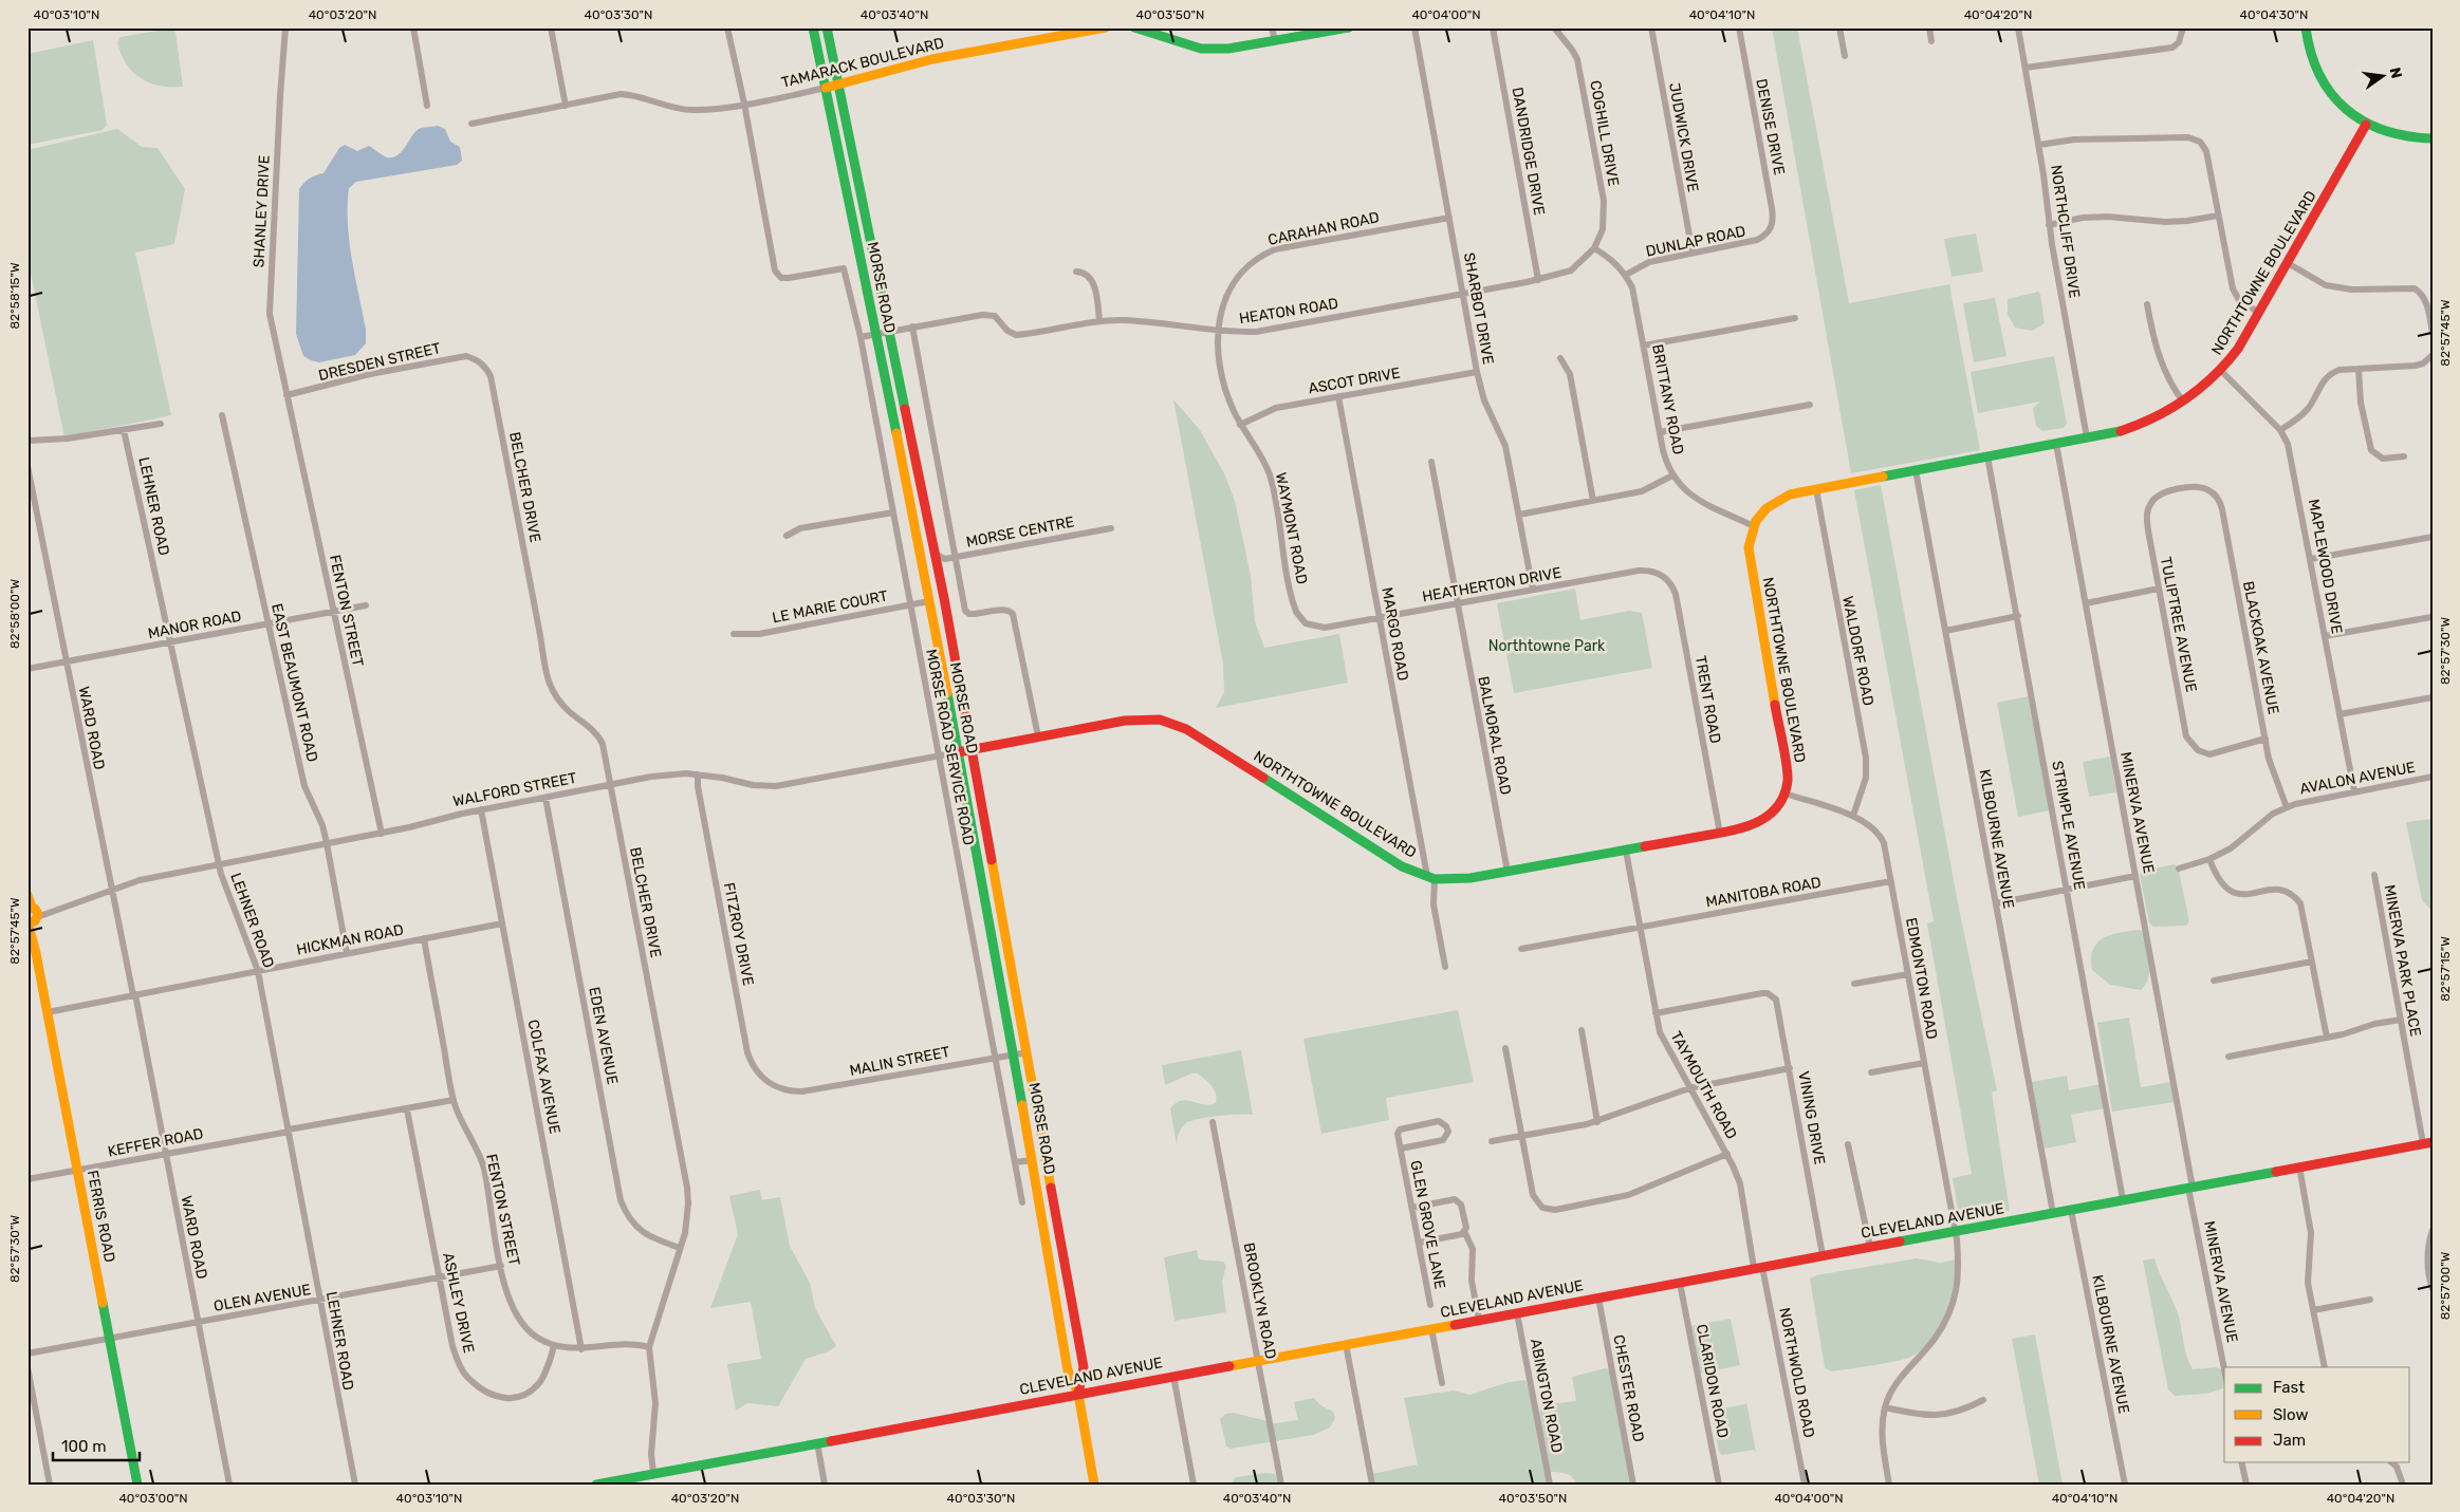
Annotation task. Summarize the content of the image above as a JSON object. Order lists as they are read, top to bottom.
{
  "streets": {
    "main road": [
      "TAMARACK BOULEVARD",
      "NORTHTOWNE BOULEVARD",
      "MORSE ROAD",
      "WALFORD STREET",
      "FERRIS ROAD",
      "CLEVELAND AVENUE"
    ],
    "street": [
      "DENISE DRIVE",
      "COGHILL DRIVE",
      "JUDWICK DRIVE",
      "DANDRIDGE DRIVE",
      "SHANLEY DRIVE",
      "CARAHAN ROAD",
      "NORTHCLIFF DRIVE",
      "DUNLAP ROAD",
      "SHARBOT DRIVE",
      "HEATON ROAD",
      "DRESDEN STREET",
      "ASCOT DRIVE",
      "BRITTANY ROAD",
      "BELCHER DRIVE",
      "LEHNER ROAD",
      "WAYMONT ROAD",
      "MORSE CENTRE",
      "MAPLEWOOD DRIVE",
      "HEATHERTON DRIVE",
      "LE MARIE COURT",
      "FENTON STREET",
      "MANOR ROAD",
      "TULIPTREE AVENUE",
      "MARGO ROAD",
      "BLACKOAK AVENUE",
      "WALDORF ROAD",
      "EAST BEAUMONT ROAD",
      "TRENT ROAD",
      "WARD ROAD",
      "BALMORAL ROAD",
      "MORSE ROAD SERVICE ROAD",
      "AVALON AVENUE",
      "MINERVA AVENUE",
      "STRIMPLE AVENUE",
      "KILBOURNE AVENUE",
      "MANITOBA ROAD",
      "FITZROY DRIVE",
      "HICKMAN ROAD",
      "MINERVA PARK PLACE",
      "EDMONTON ROAD",
      "EDEN AVENUE",
      "MALIN STREET",
      "COLFAX AVENUE",
      "TAYMOUTH ROAD",
      "VINING DRIVE",
      "KEFFER ROAD",
      "GLEN GROVE LANE",
      "OLEN AVENUE",
      "BROOKLYN ROAD",
      "ASHLEY DRIVE",
      "NORTHWOLD ROAD",
      "CLARIDON ROAD",
      "CHESTER ROAD",
      "ABINGTON ROAD"
    ]
  },
  "crossings": [
    ["TAMARACK BOULEVARD", "MORSE ROAD"],
    ["TAMARACK BOULEVARD", "MORSE ROAD SERVICE ROAD"],
    ["DENISE DRIVE", "DUNLAP ROAD"],
    ["COGHILL DRIVE", "HEATON ROAD"],
    ["COGHILL DRIVE", "BRITTANY ROAD"],
    ["JUDWICK DRIVE", "DUNLAP ROAD"],
    ["DANDRIDGE DRIVE", "HEATON ROAD"],
    ["SHANLEY DRIVE", "DRESDEN STREET"],
    ["SHANLEY DRIVE", "FENTON STREET"],
    ["CARAHAN ROAD", "SHARBOT DRIVE"],
    ["CARAHAN ROAD", "HEATON ROAD"],
    ["CARAHAN ROAD", "WAYMONT ROAD"],
    ["NORTHCLIFF DRIVE", "NORTHTOWNE BOULEVARD"],
    ["DUNLAP ROAD", "BRITTANY ROAD"],
    ["NORTHTOWNE BOULEVARD", "MORSE ROAD"],
    ["NORTHTOWNE BOULEVARD", "BRITTANY ROAD"],
    ["NORTHTOWNE BOULEVARD", "MAPLEWOOD DRIVE"],
    ["NORTHTOWNE BOULEVARD", "MARGO ROAD"],
    ["NORTHTOWNE BOULEVARD", "WALDORF ROAD"],
    ["NORTHTOWNE BOULEVARD", "TRENT ROAD"],
    ["NORTHTOWNE BOULEVARD", "BALMORAL ROAD"],
    ["NORTHTOWNE BOULEVARD", "WALFORD STREET"],
    ["NORTHTOWNE BOULEVARD", "MINERVA AVENUE"],
    ["NORTHTOWNE BOULEVARD", "STRIMPLE AVENUE"],
    ["NORTHTOWNE BOULEVARD", "KILBOURNE AVENUE"],
    ["NORTHTOWNE BOULEVARD", "EDMONTON ROAD"],
    ["NORTHTOWNE BOULEVARD", "TAYMOUTH ROAD"],
    ["MORSE ROAD", "HEATON ROAD"],
    ["MORSE ROAD", "MORSE CENTRE"],
    ["MORSE ROAD", "LE MARIE COURT"],
    ["MORSE ROAD", "WALFORD STREET"],
    ["MORSE ROAD", "MALIN STREET"],
    ["MORSE ROAD", "CLEVELAND AVENUE"],
    ["SHARBOT DRIVE", "HEATON ROAD"],
    ["SHARBOT DRIVE", "ASCOT DRIVE"],
    ["SHARBOT DRIVE", "HEATHERTON DRIVE"],
    ["HEATON ROAD", "BRITTANY ROAD"],
    ["HEATON ROAD", "WAYMONT ROAD"],
    ["DRESDEN STREET", "BELCHER DRIVE"],
    ["DRESDEN STREET", "FENTON STREET"],
    ["ASCOT DRIVE", "WAYMONT ROAD"],
    ["ASCOT DRIVE", "MARGO ROAD"],
    ["BELCHER DRIVE", "FENTON STREET"],
    ["BELCHER DRIVE", "WALFORD STREET"],
    ["BELCHER DRIVE", "EDEN AVENUE"],
    ["BELCHER DRIVE", "CLEVELAND AVENUE"],
    ["LEHNER ROAD", "MANOR ROAD"],
    ["LEHNER ROAD", "WALFORD STREET"],
    ["LEHNER ROAD", "HICKMAN ROAD"],
    ["LEHNER ROAD", "KEFFER ROAD"],
    ["LEHNER ROAD", "OLEN AVENUE"],
    ["WAYMONT ROAD", "HEATHERTON DRIVE"],
    ["MAPLEWOOD DRIVE", "AVALON AVENUE"],
    ["HEATHERTON DRIVE", "MARGO ROAD"],
    ["HEATHERTON DRIVE", "TRENT ROAD"],
    ["HEATHERTON DRIVE", "BALMORAL ROAD"],
    ["LE MARIE COURT", "MORSE ROAD SERVICE ROAD"],
    ["FENTON STREET", "MANOR ROAD"],
    ["FENTON STREET", "WALFORD STREET"],
    ["FENTON STREET", "HICKMAN ROAD"],
    ["FENTON STREET", "COLFAX AVENUE"],
    ["FENTON STREET", "KEFFER ROAD"],
    ["FENTON STREET", "OLEN AVENUE"],
    ["FENTON STREET", "ASHLEY DRIVE"],
    ["MANOR ROAD", "EAST BEAUMONT ROAD"],
    ["MANOR ROAD", "WARD ROAD"],
    ["TULIPTREE AVENUE", "BLACKOAK AVENUE"],
    ["BLACKOAK AVENUE", "AVALON AVENUE"],
    ["WALDORF ROAD", "EDMONTON ROAD"],
    ["EAST BEAUMONT ROAD", "WALFORD STREET"],
    ["EAST BEAUMONT ROAD", "HICKMAN ROAD"],
    ["WARD ROAD", "WALFORD STREET"],
    ["WARD ROAD", "HICKMAN ROAD"],
    ["WARD ROAD", "KEFFER ROAD"],
    ["WARD ROAD", "OLEN AVENUE"],
    ["MORSE ROAD SERVICE ROAD", "WALFORD STREET"],
    ["MORSE ROAD SERVICE ROAD", "MALIN STREET"],
    ["WALFORD STREET", "FITZROY DRIVE"],
    ["WALFORD STREET", "EDEN AVENUE"],
    ["WALFORD STREET", "COLFAX AVENUE"],
    ["WALFORD STREET", "FERRIS ROAD"],
    ["MINERVA AVENUE", "CLEVELAND AVENUE"],
    ["STRIMPLE AVENUE", "CLEVELAND AVENUE"],
    ["KILBOURNE AVENUE", "CLEVELAND AVENUE"],
    ["MANITOBA ROAD", "EDMONTON ROAD"],
    ["MANITOBA ROAD", "TAYMOUTH ROAD"],
    ["FITZROY DRIVE", "MALIN STREET"],
    ["HICKMAN ROAD", "COLFAX AVENUE"],
    ["HICKMAN ROAD", "FERRIS ROAD"],
    ["MINERVA PARK PLACE", "CLEVELAND AVENUE"],
    ["EDMONTON ROAD", "CLEVELAND AVENUE"],
    ["TAYMOUTH ROAD", "VINING DRIVE"],
    ["TAYMOUTH ROAD", "CLEVELAND AVENUE"],
    ["TAYMOUTH ROAD", "NORTHWOLD ROAD"],
    ["VINING DRIVE", "CLEVELAND AVENUE"],
    ["KEFFER ROAD", "FERRIS ROAD"],
    ["KEFFER ROAD", "ASHLEY DRIVE"],
    ["FERRIS ROAD", "OLEN AVENUE"],
    ["CLEVELAND AVENUE", "BROOKLYN ROAD"],
    ["CLEVELAND AVENUE", "NORTHWOLD ROAD"],
    ["CLEVELAND AVENUE", "CLARIDON ROAD"],
    ["CLEVELAND AVENUE", "CHESTER ROAD"],
    ["CLEVELAND AVENUE", "ABINGTON ROAD"],
    ["OLEN AVENUE", "ASHLEY DRIVE"]
  ],
  "parks": ["Northtowne Park"],
  "legend": ["Fast", "Slow", "Jam"],
  "scale_bar": "100 m",
  "north": "right",
  "coordinates": [
    "40°03'10\"N",
    "40°03'20\"N",
    "40°03'30\"N",
    "40°03'40\"N",
    "40°03'50\"N",
    "40°04'00\"N",
    "40°04'10\"N",
    "40°04'20\"N",
    "40°04'30\"N",
    "82°58'15\"W",
    "82°57'45\"W",
    "82°58'00\"W",
    "82°57'30\"W",
    "82°57'15\"W",
    "82°57'00\"W",
    "40°03'00\"N"
  ]
}
